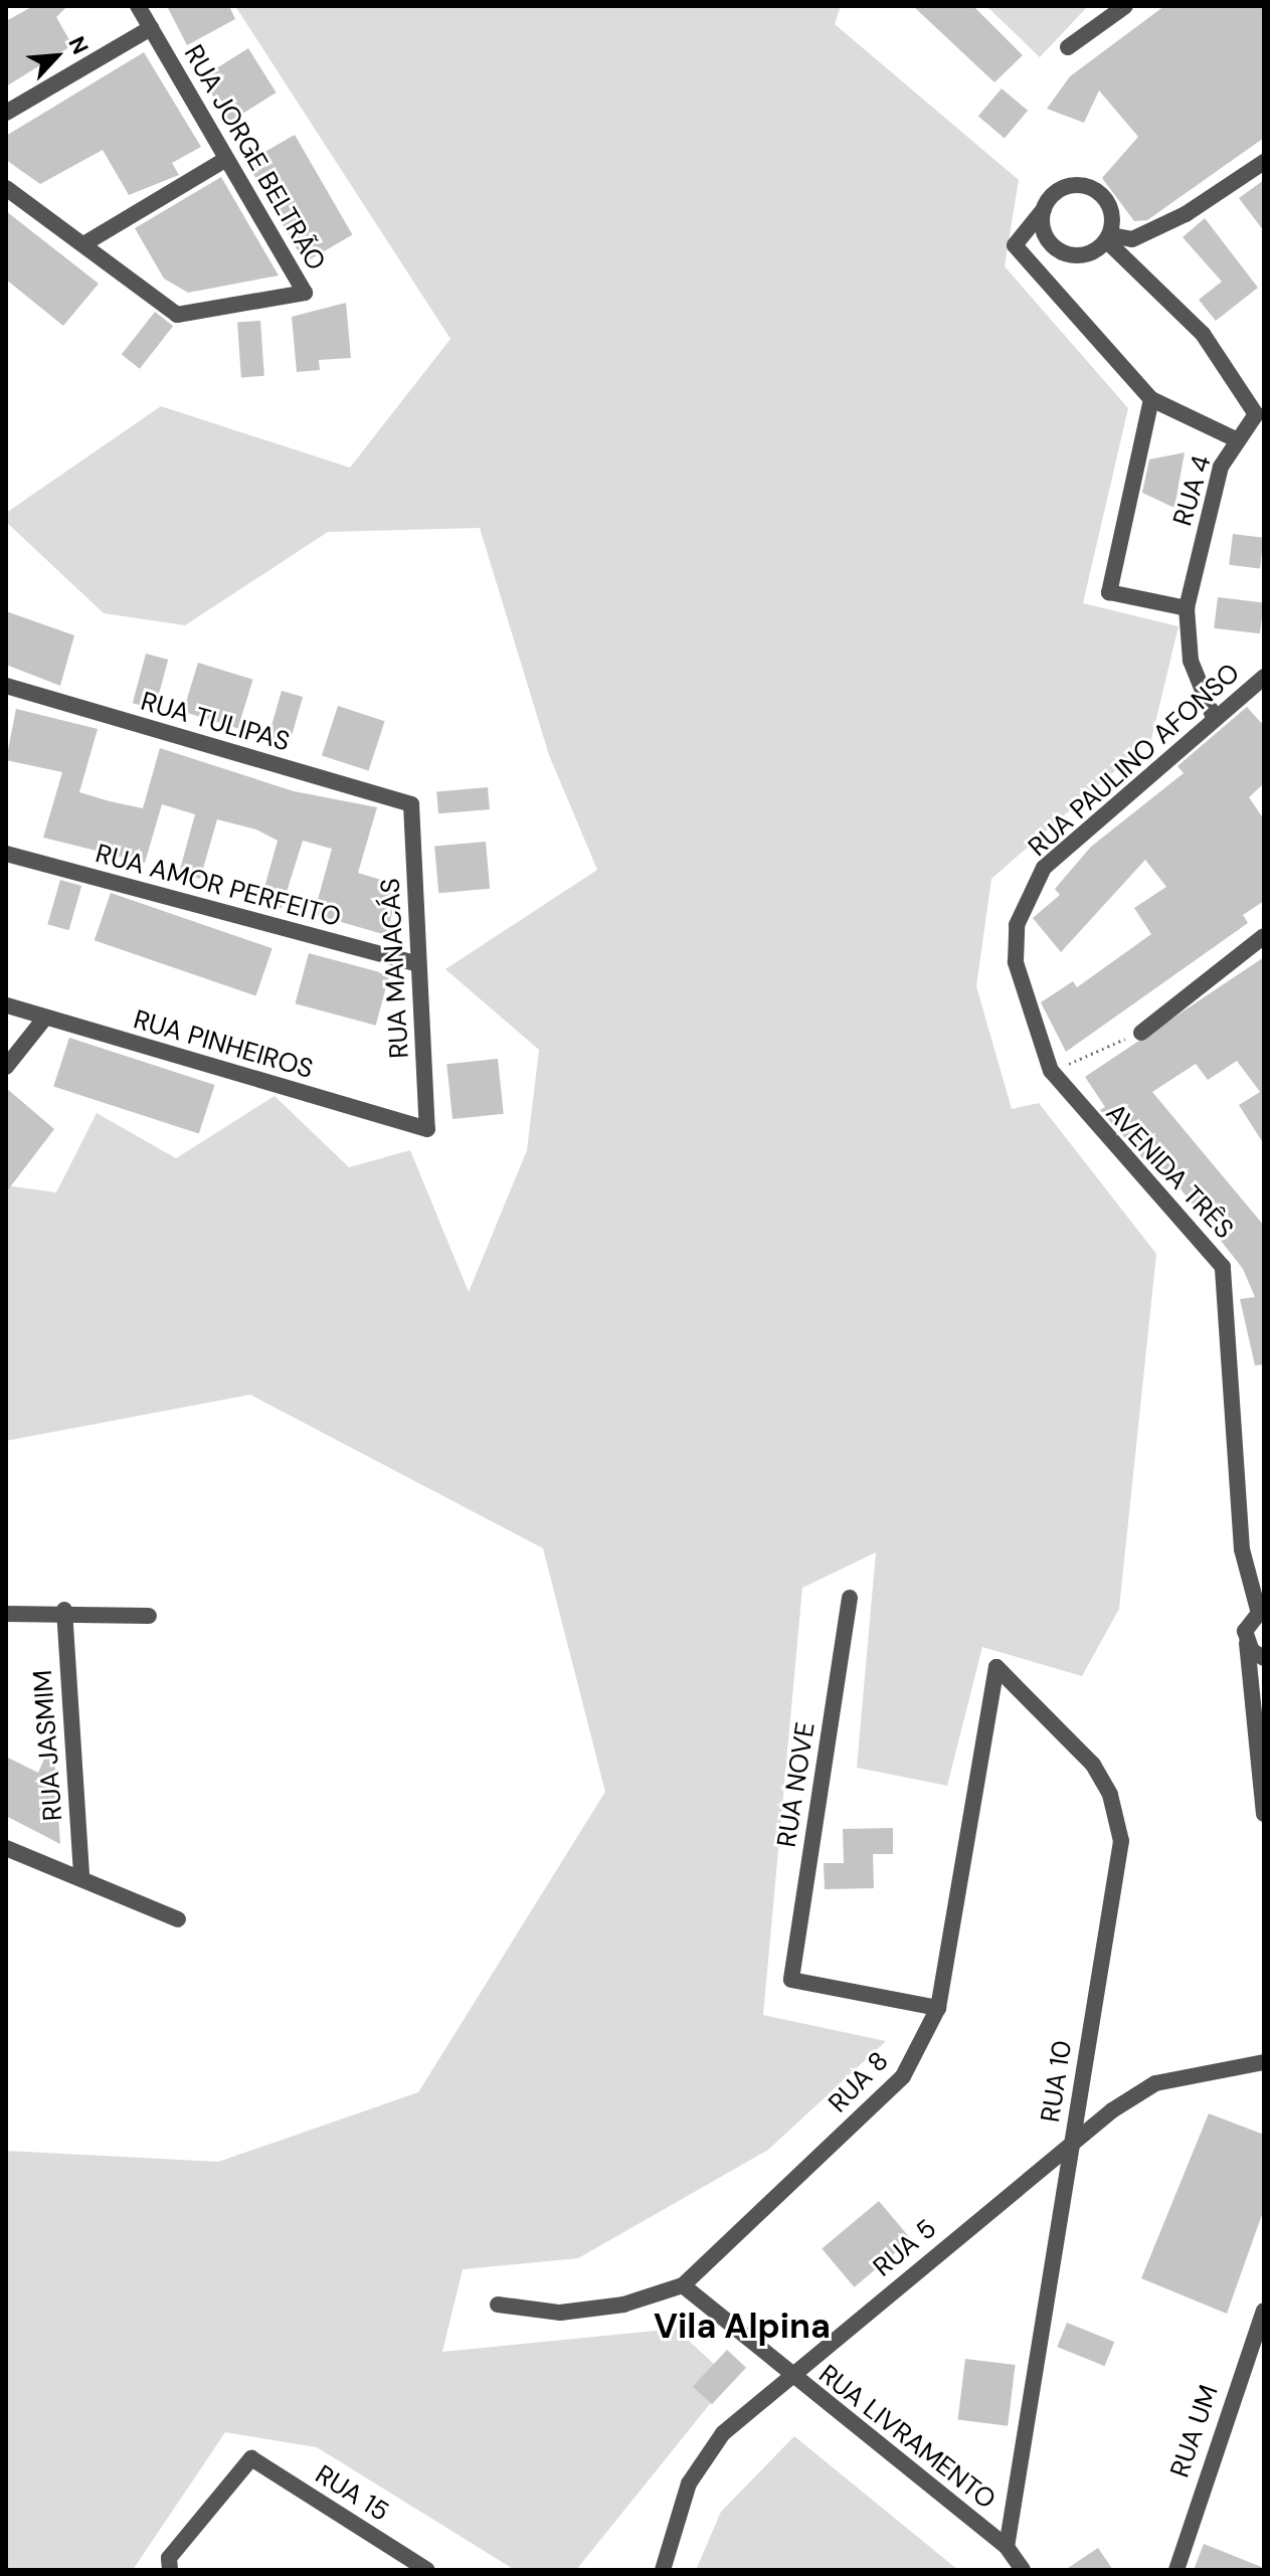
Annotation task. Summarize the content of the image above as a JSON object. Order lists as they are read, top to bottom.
{
  "streets": {
    "street": [
      "RUA JORGE BELTRÃO",
      "RUA 4",
      "RUA TULIPAS",
      "RUA PAULINO AFONSO",
      "RUA AMOR PERFEITO",
      "RUA MANACÁS",
      "RUA PINHEIROS",
      "AVENIDA TRÊS",
      "RUA JASMIM",
      "RUA NOVE",
      "RUA 10",
      "RUA 8",
      "RUA 5",
      "RUA UM",
      "RUA LIVRAMENTO",
      "RUA 15"
    ]
  },
  "crossings": [
    ["RUA 4", "RUA PAULINO AFONSO"],
    ["RUA TULIPAS", "RUA MANACÁS"],
    ["RUA PAULINO AFONSO", "AVENIDA TRÊS"],
    ["RUA AMOR PERFEITO", "RUA MANACÁS"],
    ["RUA MANACÁS", "RUA PINHEIROS"],
    ["RUA NOVE", "RUA 8"],
    ["RUA 10", "RUA 8"],
    ["RUA 10", "RUA 5"],
    ["RUA 10", "RUA LIVRAMENTO"],
    ["RUA 8", "RUA LIVRAMENTO"],
    ["RUA 5", "RUA LIVRAMENTO"]
  ],
  "districts": ["Vila Alpina"],
  "north": "top right"
}
